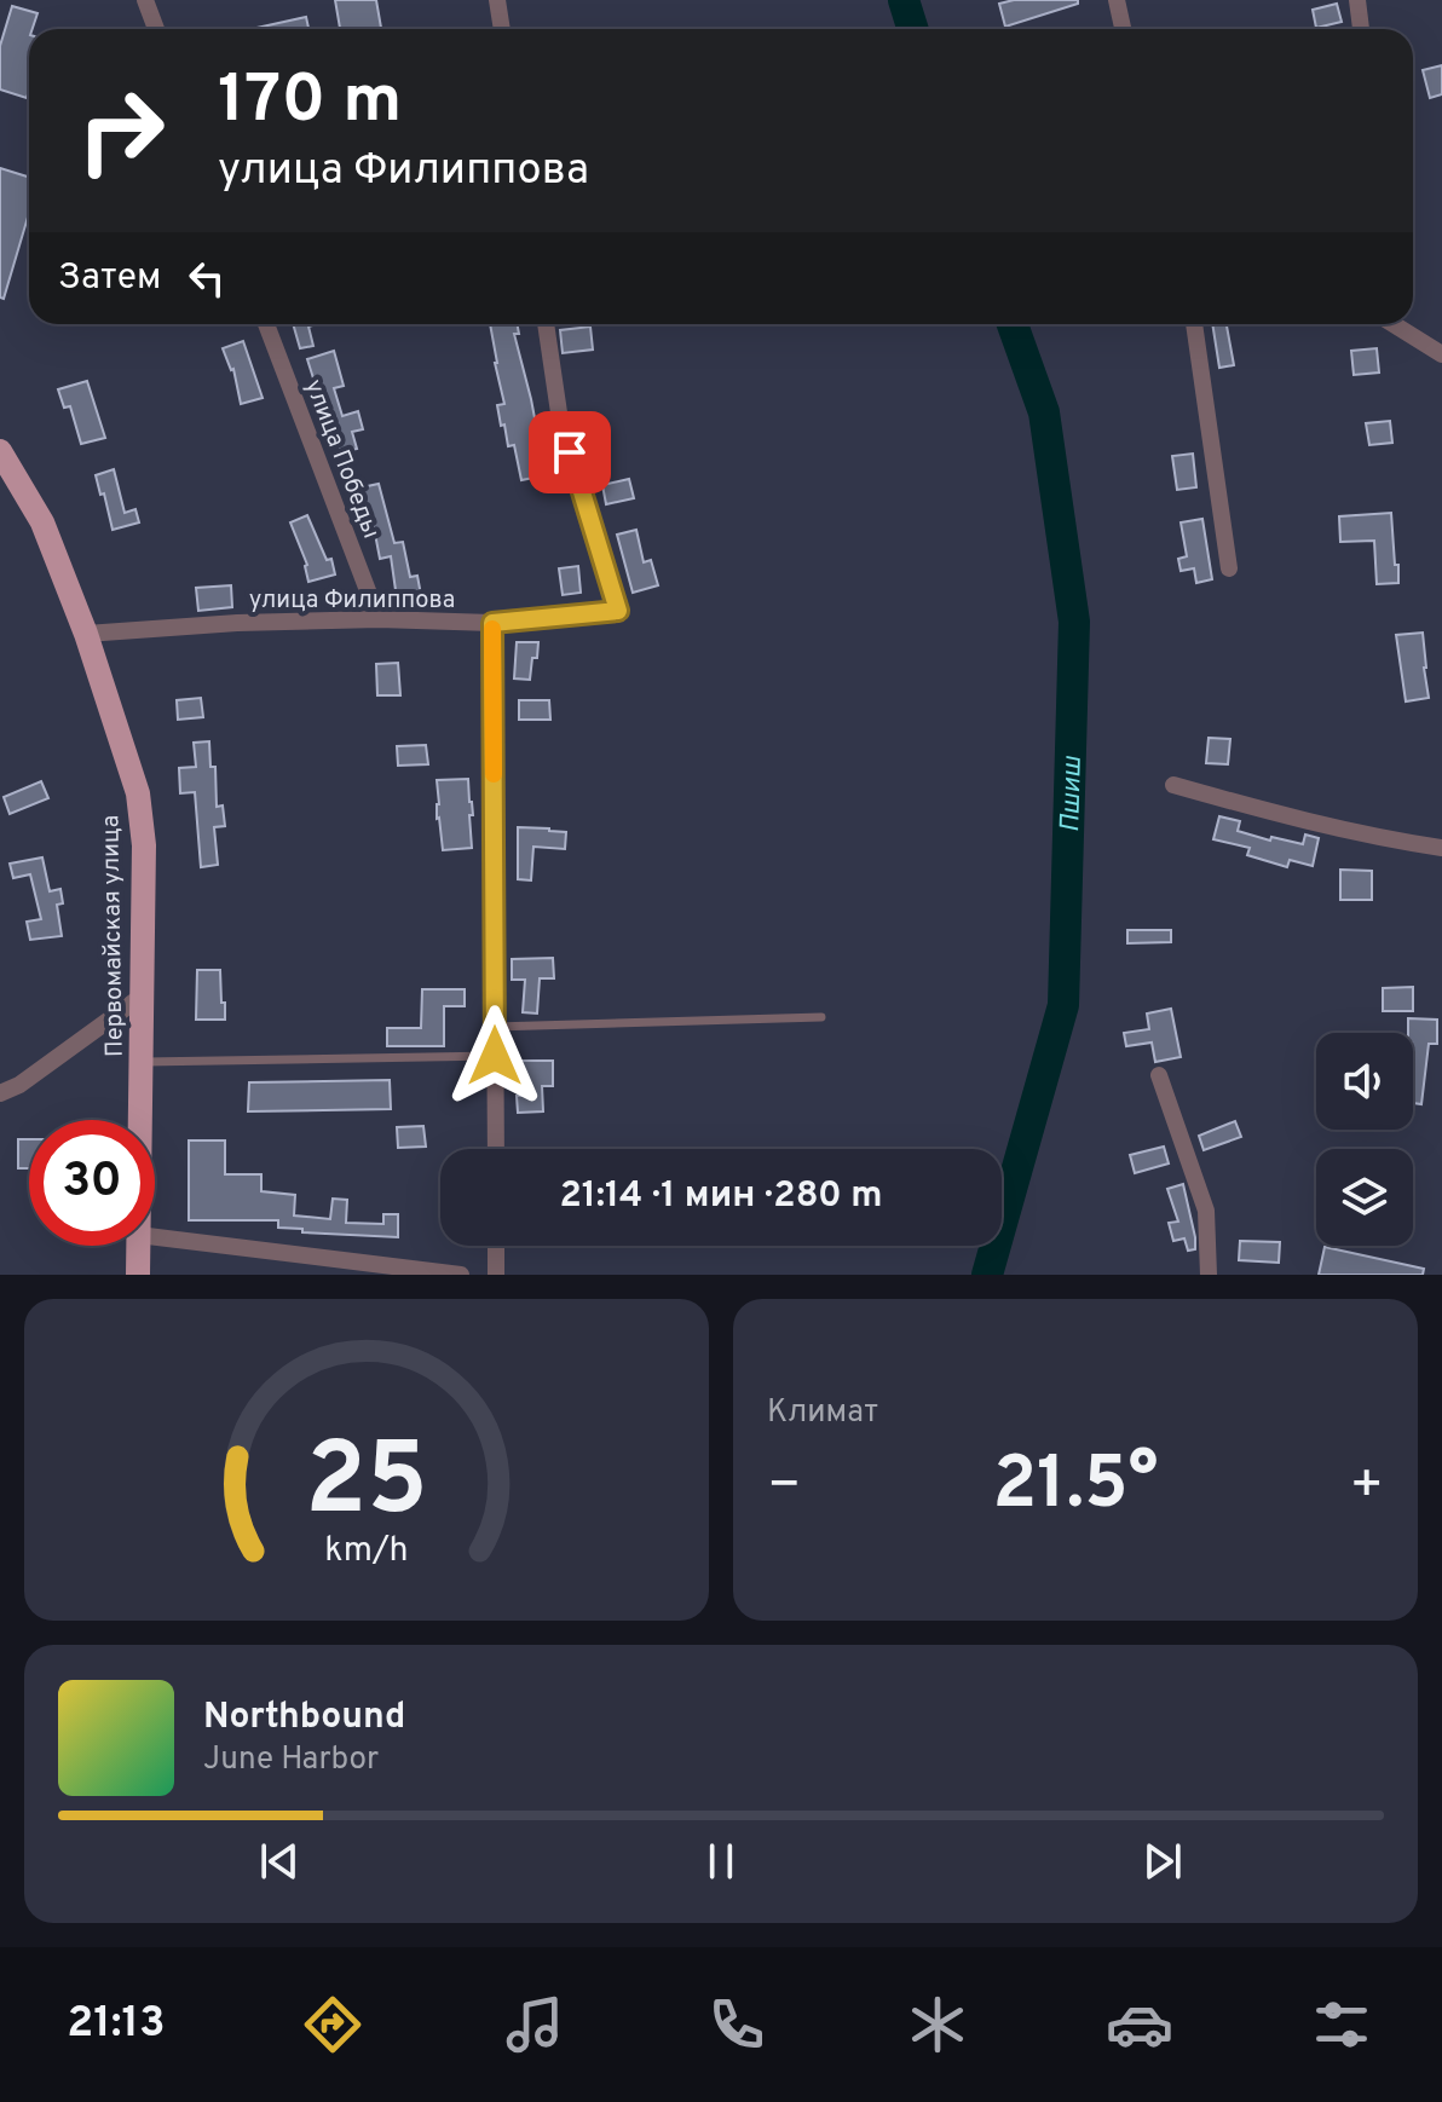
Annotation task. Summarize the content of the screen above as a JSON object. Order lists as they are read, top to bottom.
{
  "streets": {
    "main road": ["Первомайская улица"],
    "street": ["улица Победы", "улица Филиппова"]
  },
  "crossings": [
    ["улица Победы", "улица Филиппова"],
    ["улица Филиппова", "Первомайская улица"]
  ],
  "water": ["Пшиш"],
  "page": {
    "turn": ["170 m", "улица Филиппова"],
    "then": "Затем",
    "limit": "30",
    "trip": "21:14 · 1 мин · 280 m",
    "tile": "Климат",
    "heat": ["−", "21.5°", "+"],
    "song": ["Northbound", "June Harbor"],
    "tabs": "21:13",
    "gauge": ["25", "km/h"]
  }
}
